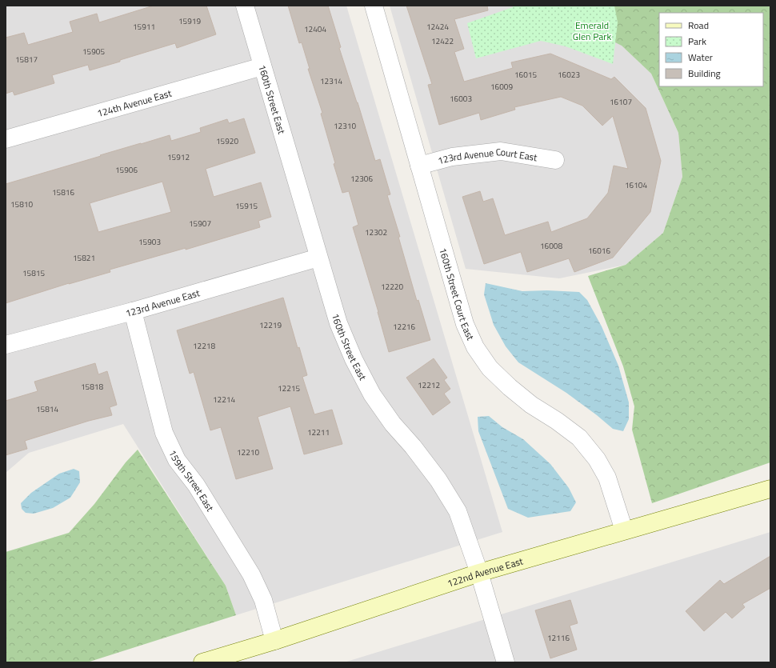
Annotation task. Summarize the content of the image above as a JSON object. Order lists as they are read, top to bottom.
{
  "streets": {
    "main road": ["122nd Avenue East"],
    "street": [
      "160th Street East",
      "124th Avenue East",
      "123rd Avenue Court East",
      "160th Street Court East",
      "123rd Avenue East",
      "159th Street East"
    ]
  },
  "crossings": [
    ["160th Street East", "124th Avenue East"],
    ["160th Street East", "123rd Avenue East"],
    ["160th Street East", "122nd Avenue East"],
    ["123rd Avenue Court East", "160th Street Court East"],
    ["160th Street Court East", "122nd Avenue East"],
    ["123rd Avenue East", "159th Street East"],
    ["159th Street East", "122nd Avenue East"]
  ],
  "parks": ["Emerald Glen Park"],
  "house_numbers": [
    "15919",
    "15911",
    "12424",
    "12404",
    "12422",
    "15905",
    "15817",
    "16015",
    "16023",
    "12314",
    "16009",
    "16003",
    "16107",
    "12310",
    "15920",
    "15912",
    "15906",
    "12306",
    "16104",
    "15816",
    "15810",
    "15915",
    "15907",
    "12302",
    "15903",
    "16008",
    "16016",
    "15821",
    "15815",
    "12220",
    "12219",
    "12216",
    "12218",
    "12212",
    "15818",
    "12215",
    "12214",
    "15814",
    "12211",
    "12210",
    "12116"
  ],
  "legend": [
    "Road",
    "Park",
    "Water",
    "Building"
  ]
}
